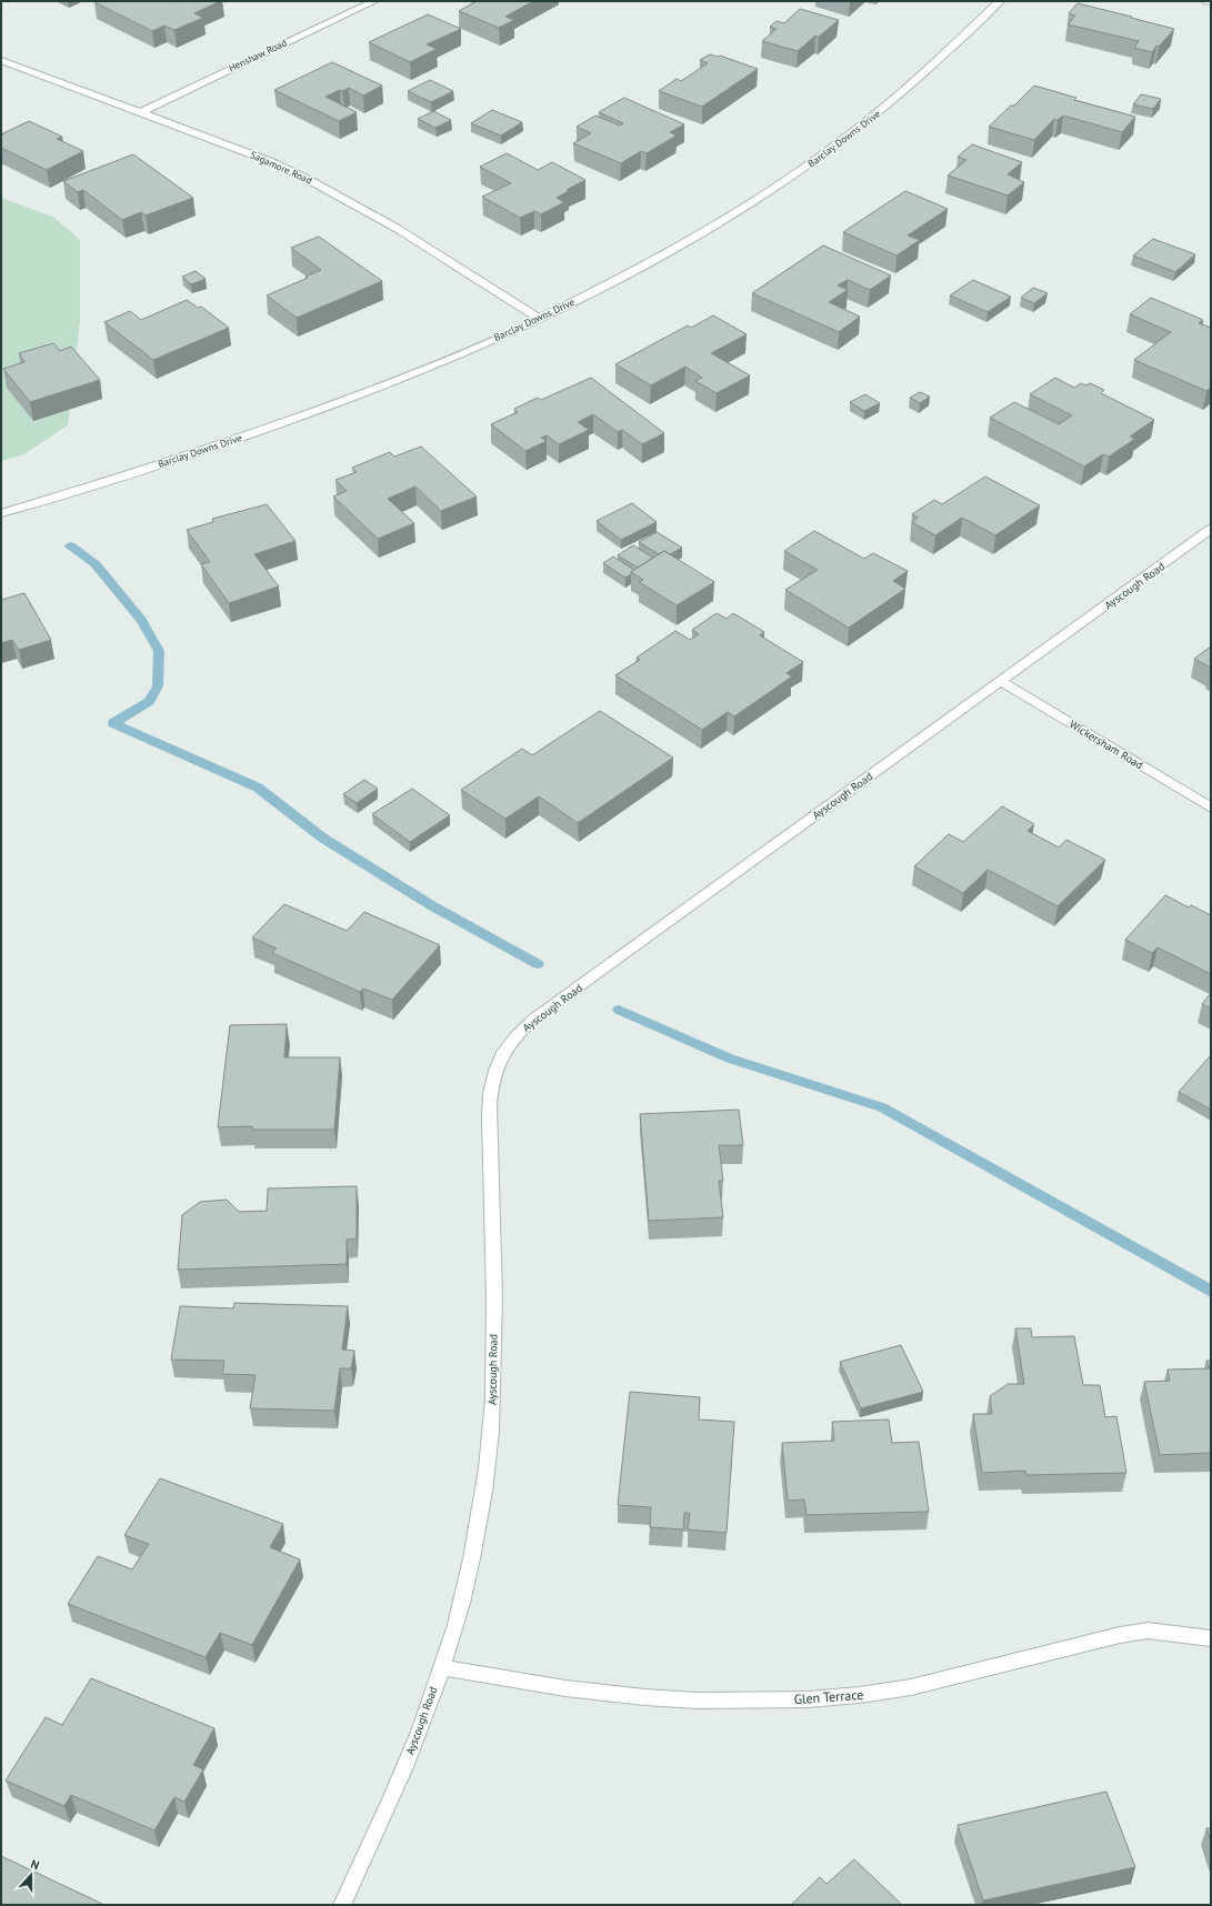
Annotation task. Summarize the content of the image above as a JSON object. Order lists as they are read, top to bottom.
{
  "streets": {
    "street": [
      "Henshaw Road",
      "Barclay Downs Drive",
      "Sagamore Road",
      "Ayscough Road",
      "Wickersham Road",
      "Glen Terrace"
    ]
  },
  "crossings": [
    ["Henshaw Road", "Sagamore Road"],
    ["Barclay Downs Drive", "Sagamore Road"],
    ["Ayscough Road", "Wickersham Road"],
    ["Ayscough Road", "Glen Terrace"]
  ],
  "north": "top"
}
